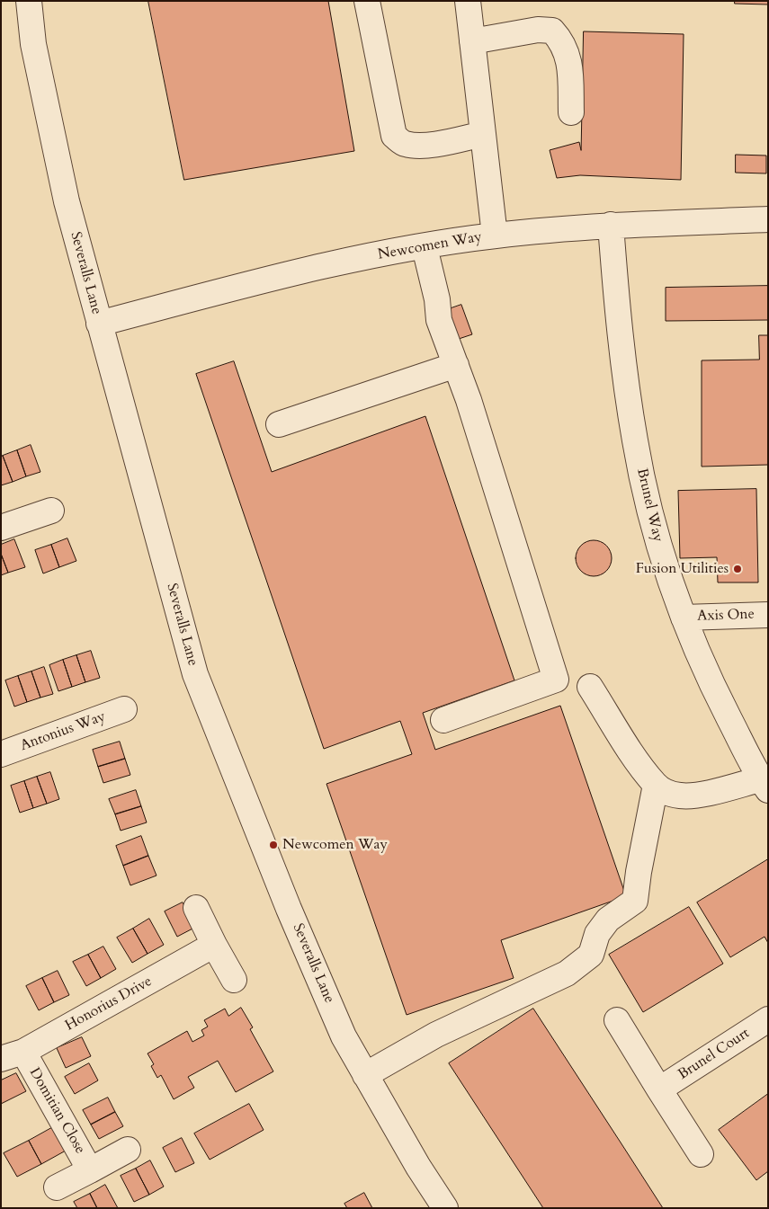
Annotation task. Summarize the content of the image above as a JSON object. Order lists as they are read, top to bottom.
{
  "streets": {
    "street": [
      "Newcomen Way",
      "Severalls Lane",
      "Brunel Way",
      "Axis One",
      "Antonius Way",
      "Honorius Drive",
      "Brunel Court",
      "Domitian Close"
    ]
  },
  "crossings": [
    ["Newcomen Way", "Severalls Lane"],
    ["Newcomen Way", "Brunel Way"],
    ["Brunel Way", "Axis One"],
    ["Honorius Drive", "Domitian Close"]
  ],
  "places": ["Fusion Utilities", "Newcomen Way"]
}
